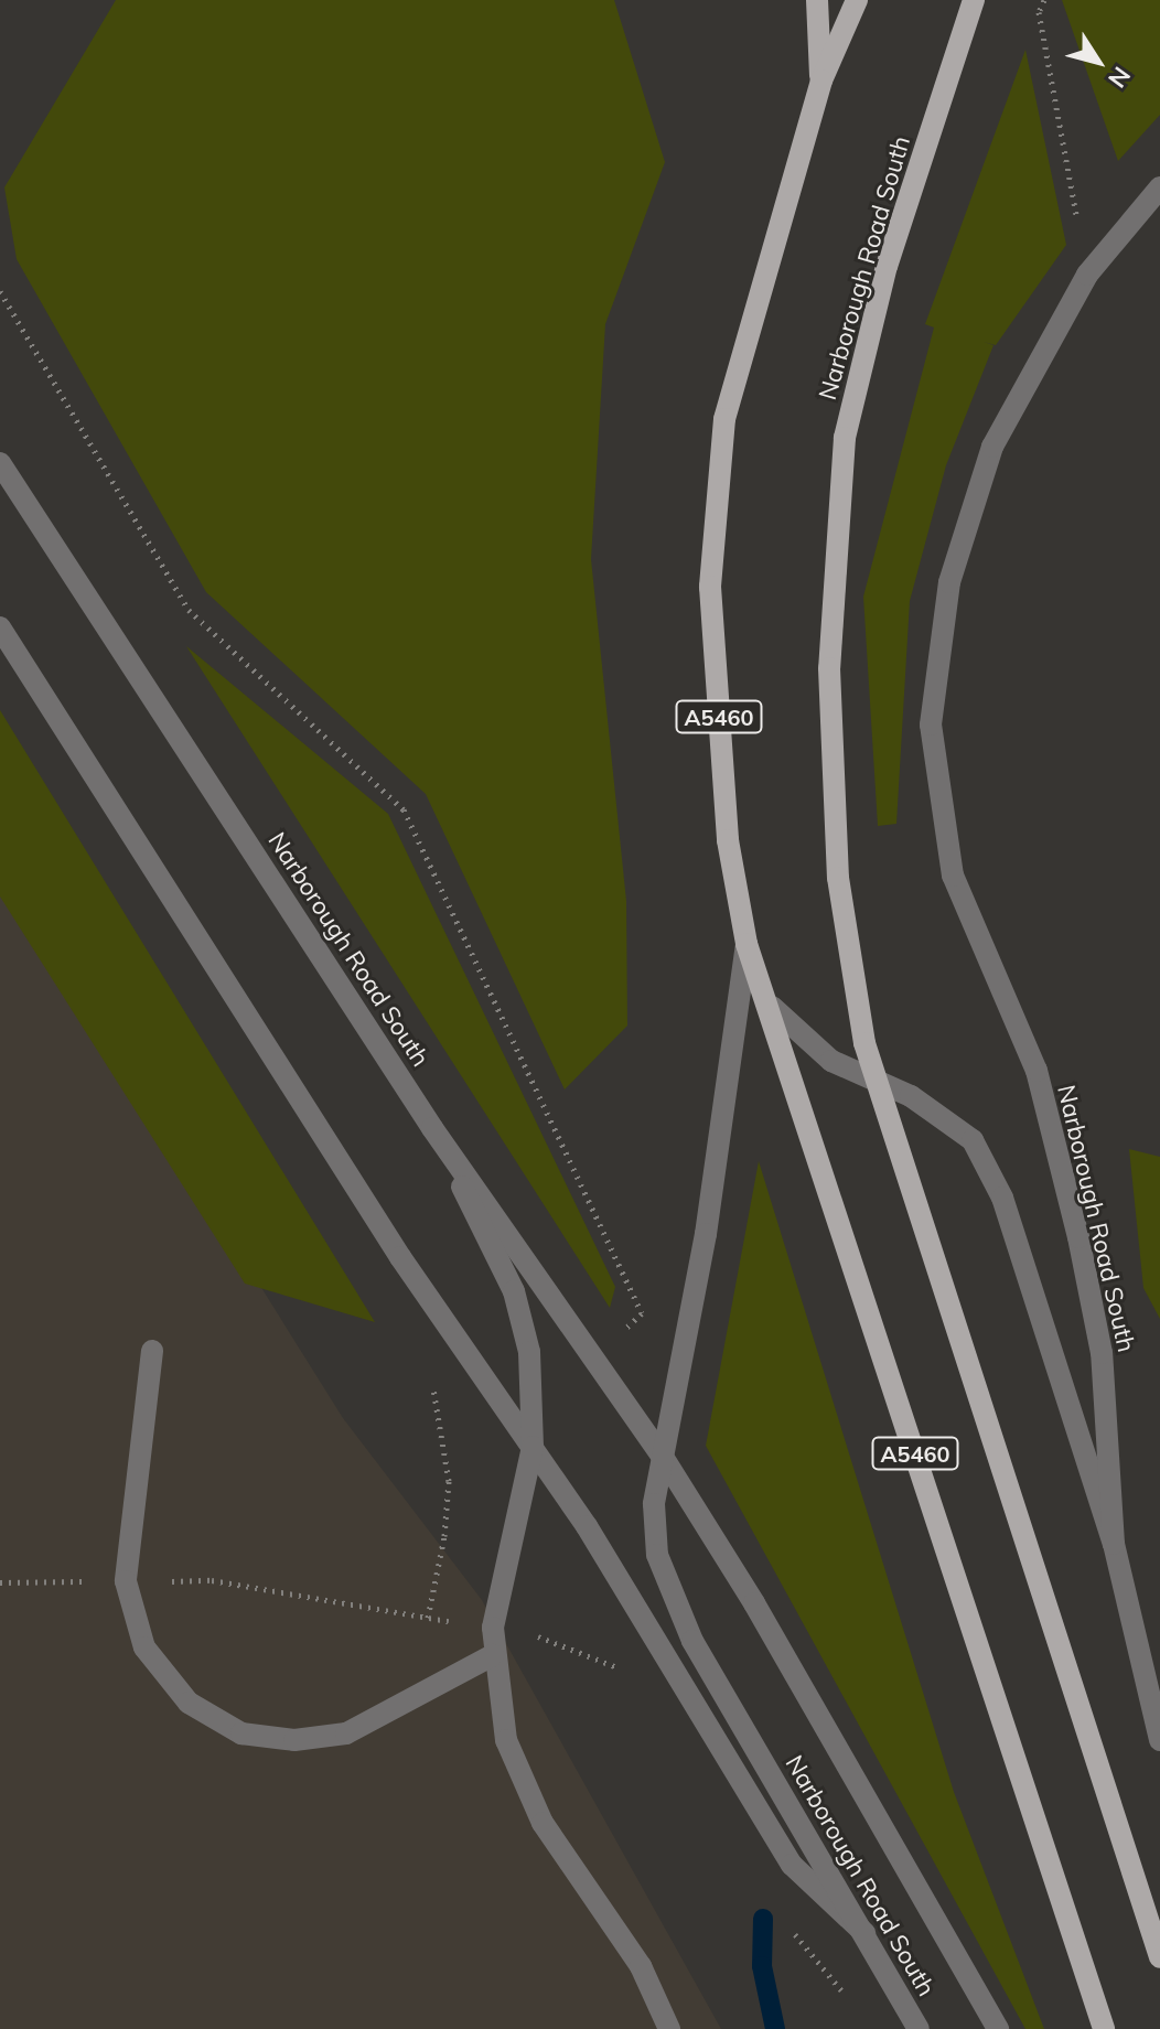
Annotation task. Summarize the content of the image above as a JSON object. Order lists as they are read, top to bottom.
{
  "streets": {
    "main road": ["Narborough Road South", "A5460"]
  },
  "north": "bottom right"
}
